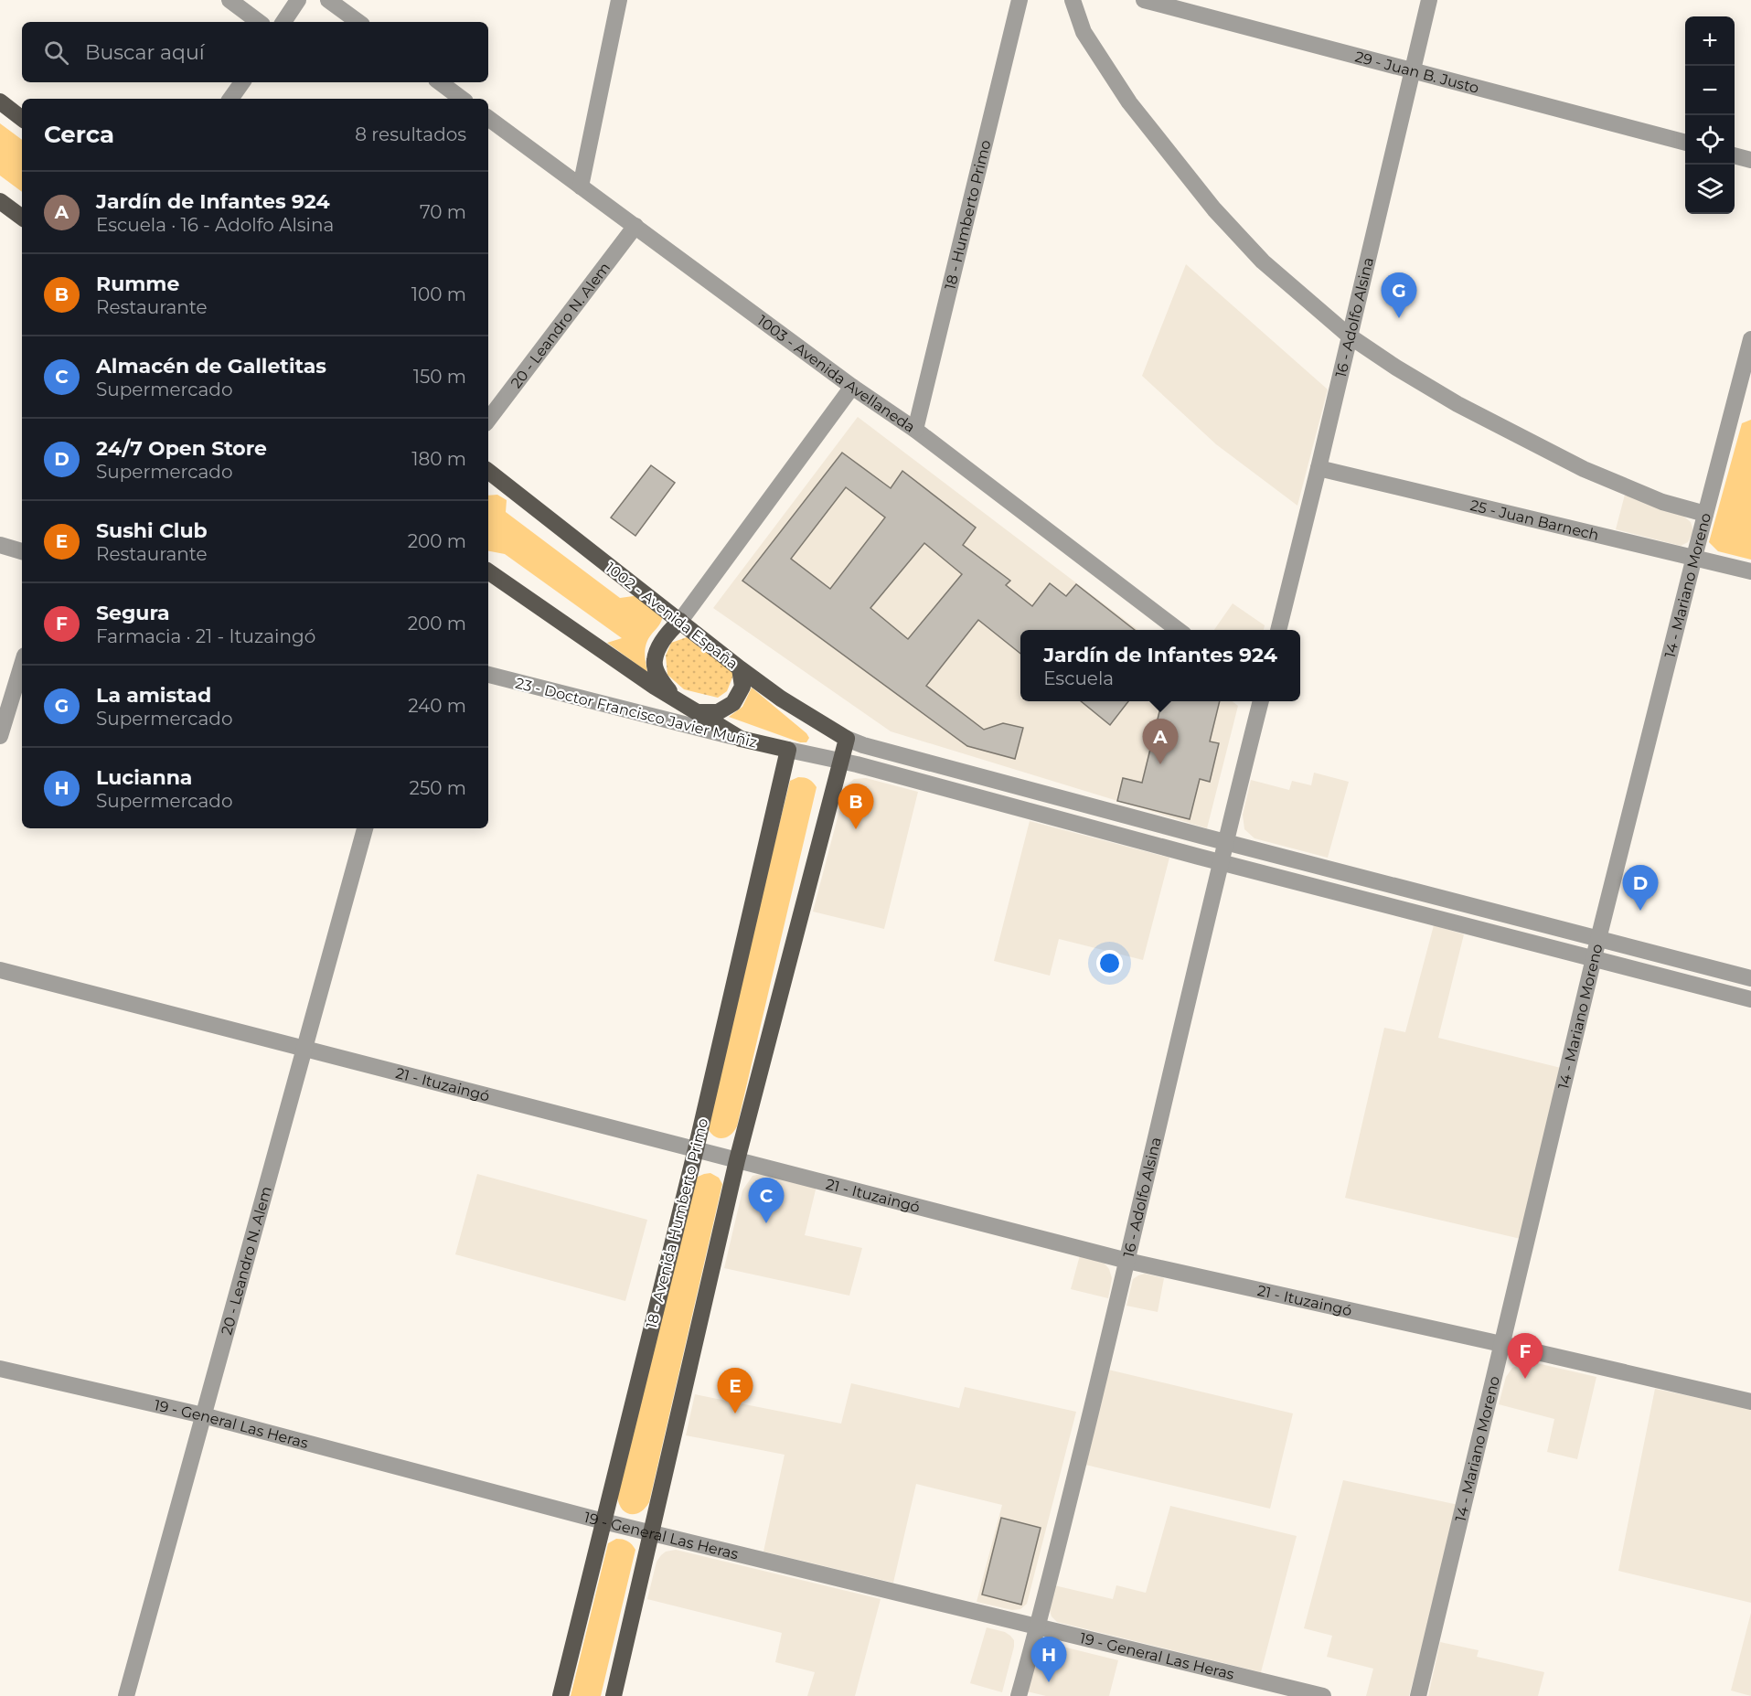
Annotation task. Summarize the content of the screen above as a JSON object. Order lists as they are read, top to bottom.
{
  "streets": {
    "main road": ["1002 - Avenida España", "23 - Doctor Francisco Javier Muñiz", "18 - Avenida Humberto Primo"],
    "street": [
      "29 - Juan B. Justo",
      "18 - Humberto Primo",
      "16 - Adolfo Alsina",
      "20 - Leandro N. Alem",
      "1003 - Avenida Avellaneda",
      "25 - Juan Barnech",
      "14 - Mariano Moreno",
      "21 - Ituzaingó",
      "19 - General Las Heras"
    ]
  },
  "crossings": [
    ["29 - Juan B. Justo", "16 - Adolfo Alsina"],
    ["18 - Humberto Primo", "1003 - Avenida Avellaneda"],
    ["16 - Adolfo Alsina", "25 - Juan Barnech"],
    ["16 - Adolfo Alsina", "21 - Ituzaingó"],
    ["16 - Adolfo Alsina", "19 - General Las Heras"],
    ["20 - Leandro N. Alem", "1003 - Avenida Avellaneda"],
    ["20 - Leandro N. Alem", "21 - Ituzaingó"],
    ["20 - Leandro N. Alem", "19 - General Las Heras"],
    ["25 - Juan Barnech", "14 - Mariano Moreno"],
    ["14 - Mariano Moreno", "21 - Ituzaingó"],
    ["23 - Doctor Francisco Javier Muñiz", "18 - Avenida Humberto Primo"],
    ["21 - Ituzaingó", "18 - Avenida Humberto Primo"],
    ["18 - Avenida Humberto Primo", "19 - General Las Heras"]
  ],
  "page": {
    "map_buttons": ["+", "−"],
    "search": "Buscar aquí",
    "heading": ["Cerca", "8 resultados"],
    "list": [
      {
        "mark": "A",
        "name": "Jardín de Infantes 924",
        "note": "Escuela · 16 - Adolfo Alsina",
        "value": "70 m"
      },
      {
        "mark": "B",
        "name": "Rumme",
        "note": "Restaurante",
        "value": "100 m"
      },
      {
        "mark": "C",
        "name": "Almacén de Galletitas",
        "note": "Supermercado",
        "value": "150 m"
      },
      {
        "mark": "D",
        "name": "24/7 Open Store",
        "note": "Supermercado",
        "value": "180 m"
      },
      {
        "mark": "E",
        "name": "Sushi Club",
        "note": "Restaurante",
        "value": "200 m"
      },
      {
        "mark": "F",
        "name": "Segura",
        "note": "Farmacia · 21 - Ituzaingó",
        "value": "200 m"
      },
      {
        "mark": "G",
        "name": "La amistad",
        "note": "Supermercado",
        "value": "240 m"
      },
      {
        "mark": "H",
        "name": "Lucianna",
        "note": "Supermercado",
        "value": "250 m"
      }
    ],
    "pins": [
      "G",
      "A",
      "B",
      "D",
      "C",
      "F",
      "E",
      "H"
    ],
    "popup": ["Jardín de Infantes 924", "Escuela"]
  }
}
